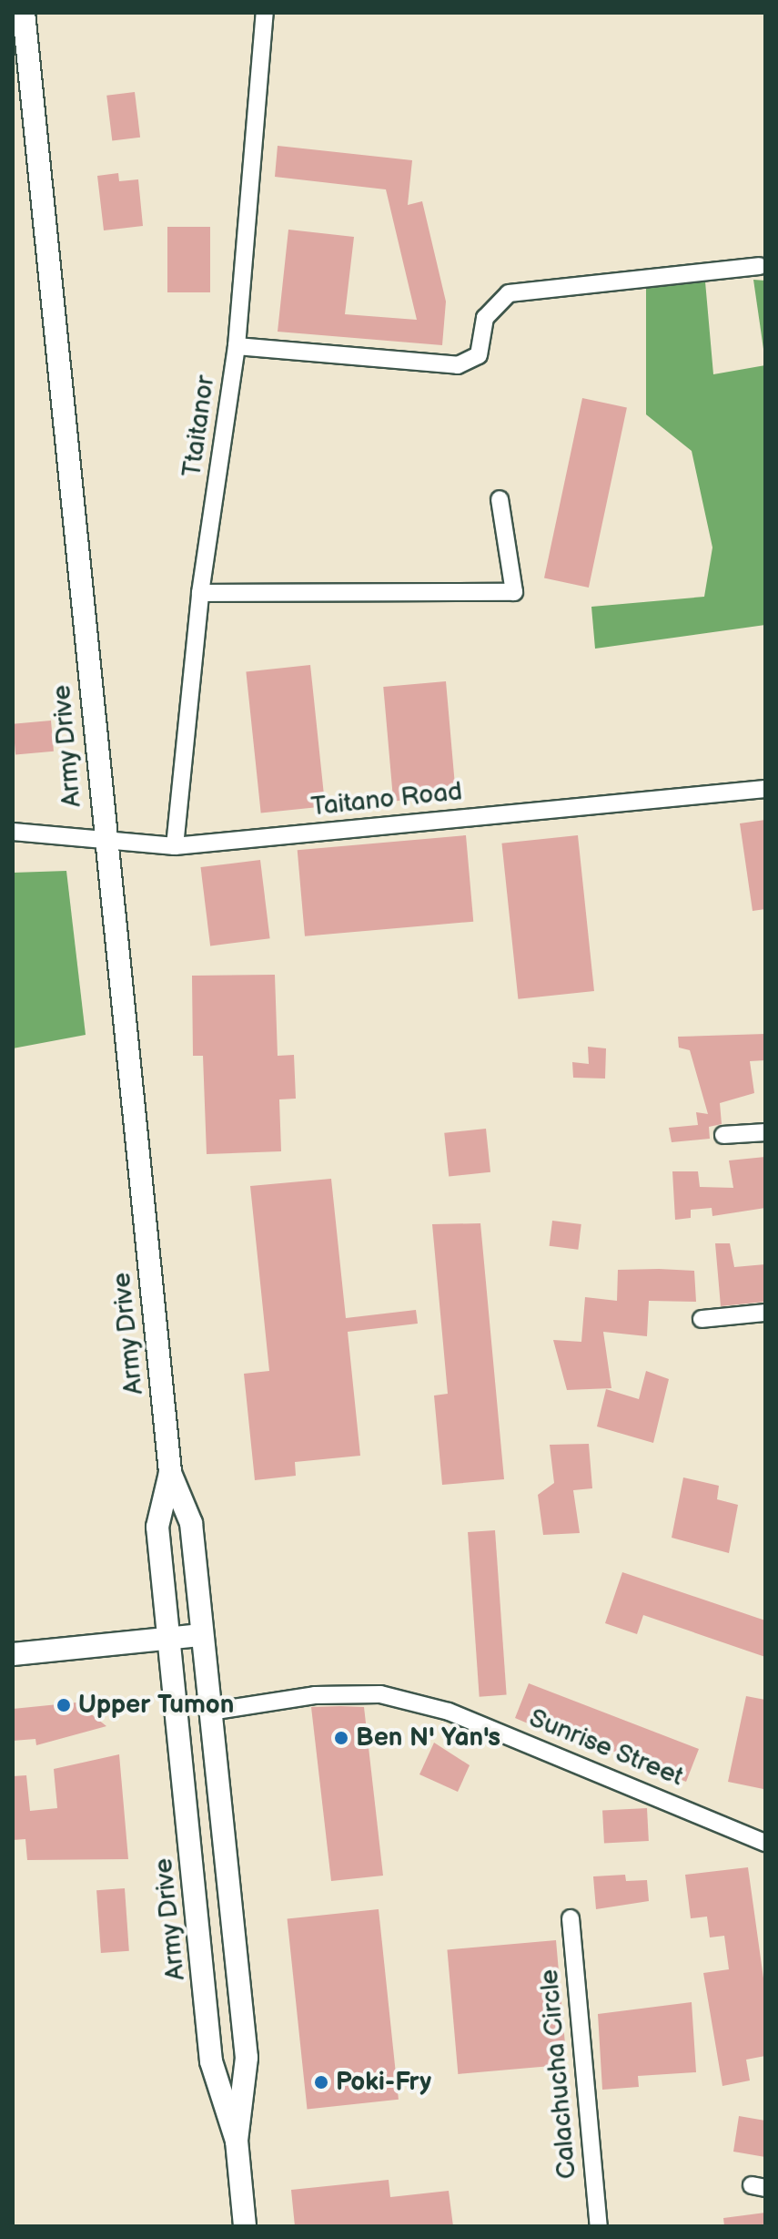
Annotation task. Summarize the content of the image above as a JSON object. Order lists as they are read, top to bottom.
{
  "streets": {
    "main road": ["Army Drive"],
    "street": [
      "Ttaitanor",
      "Taitano Road",
      "Sunrise Street",
      "Calachucha Circle"
    ]
  },
  "crossings": [
    ["Ttaitanor", "Taitano Road"],
    ["Army Drive", "Taitano Road"],
    ["Army Drive", "Sunrise Street"]
  ],
  "places": ["Upper Tumon", "Ben N' Yan's", "Poki-Fry"]
}
